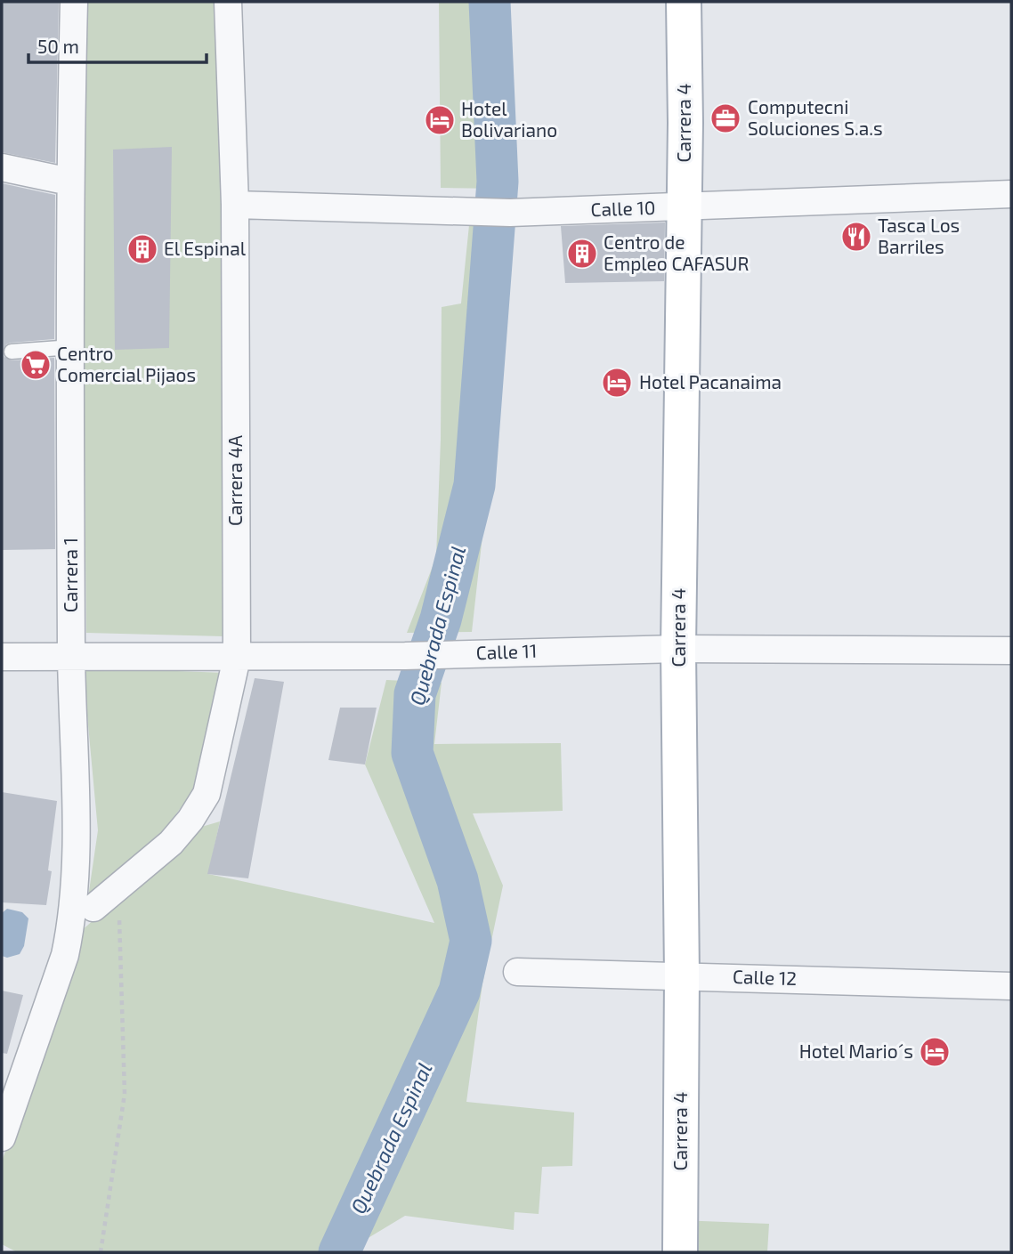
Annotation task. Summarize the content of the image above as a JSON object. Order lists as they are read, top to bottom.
{
  "streets": {
    "main road": ["Carrera 4"],
    "street": [
      "Calle 10",
      "Carrera 4A",
      "Carrera 1",
      "Calle 11",
      "Calle 12"
    ]
  },
  "crossings": [
    ["Carrera 4", "Calle 10"],
    ["Carrera 4", "Calle 11"],
    ["Carrera 4", "Calle 12"],
    ["Calle 10", "Carrera 4A"],
    ["Carrera 4A", "Calle 11"],
    ["Carrera 1", "Calle 11"]
  ],
  "water": ["Quebrada Espinal"],
  "places": {
    "office": ["Computecni Soluciones S.a.s"],
    "hotel": ["Hotel Bolivariano", "Hotel Pacanaima", "Hotel Mario´s"],
    "restaurant": ["Tasca Los Barriles"],
    "building": ["El Espinal", "Centro de Empleo CAFASUR"],
    "supermarket": ["Centro Comercial Pijaos"]
  },
  "scale_bar": "50 m"
}
